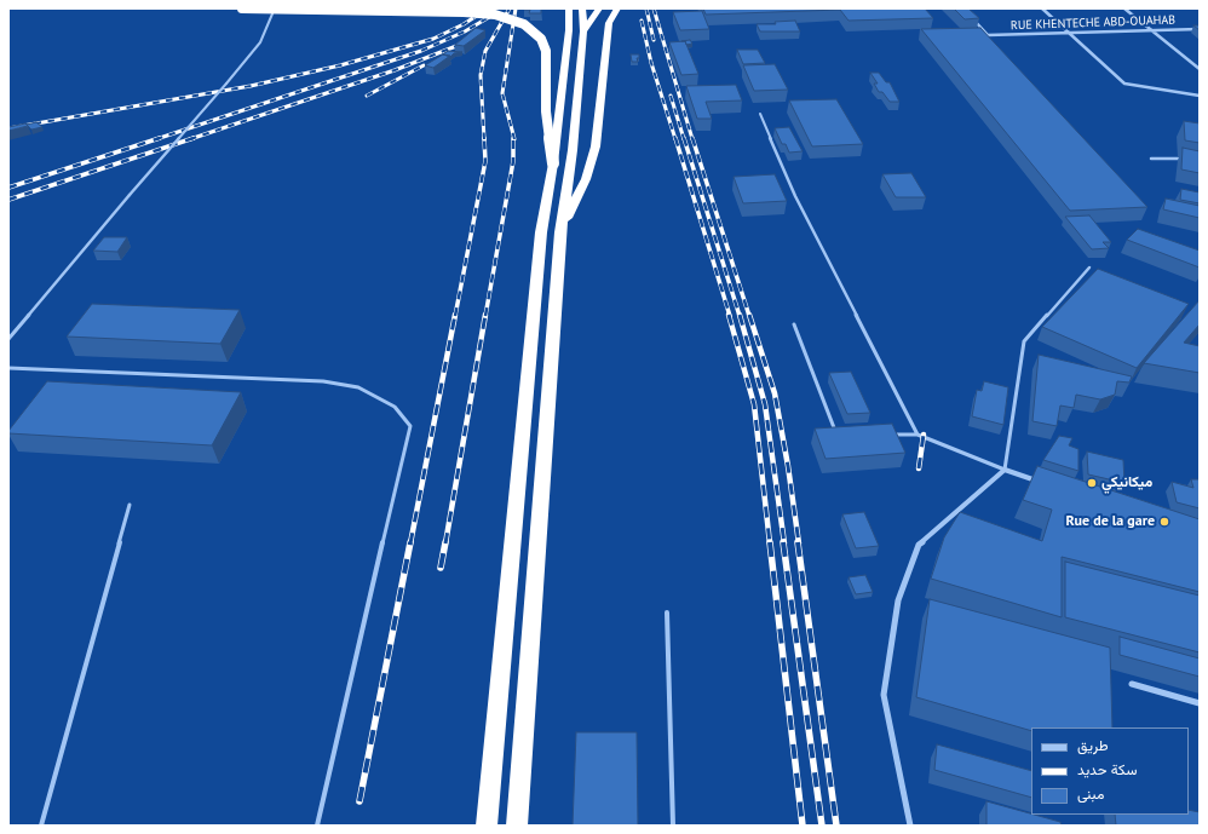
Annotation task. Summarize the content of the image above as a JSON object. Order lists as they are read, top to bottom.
{
  "streets": {
    "street": ["RUE KHENTECHE ABD-OUAHAB"]
  },
  "places": ["ميكانيكي", "Rue de la gare"],
  "legend": ["طريق", "سكة حديد", "مبنى"]
}
